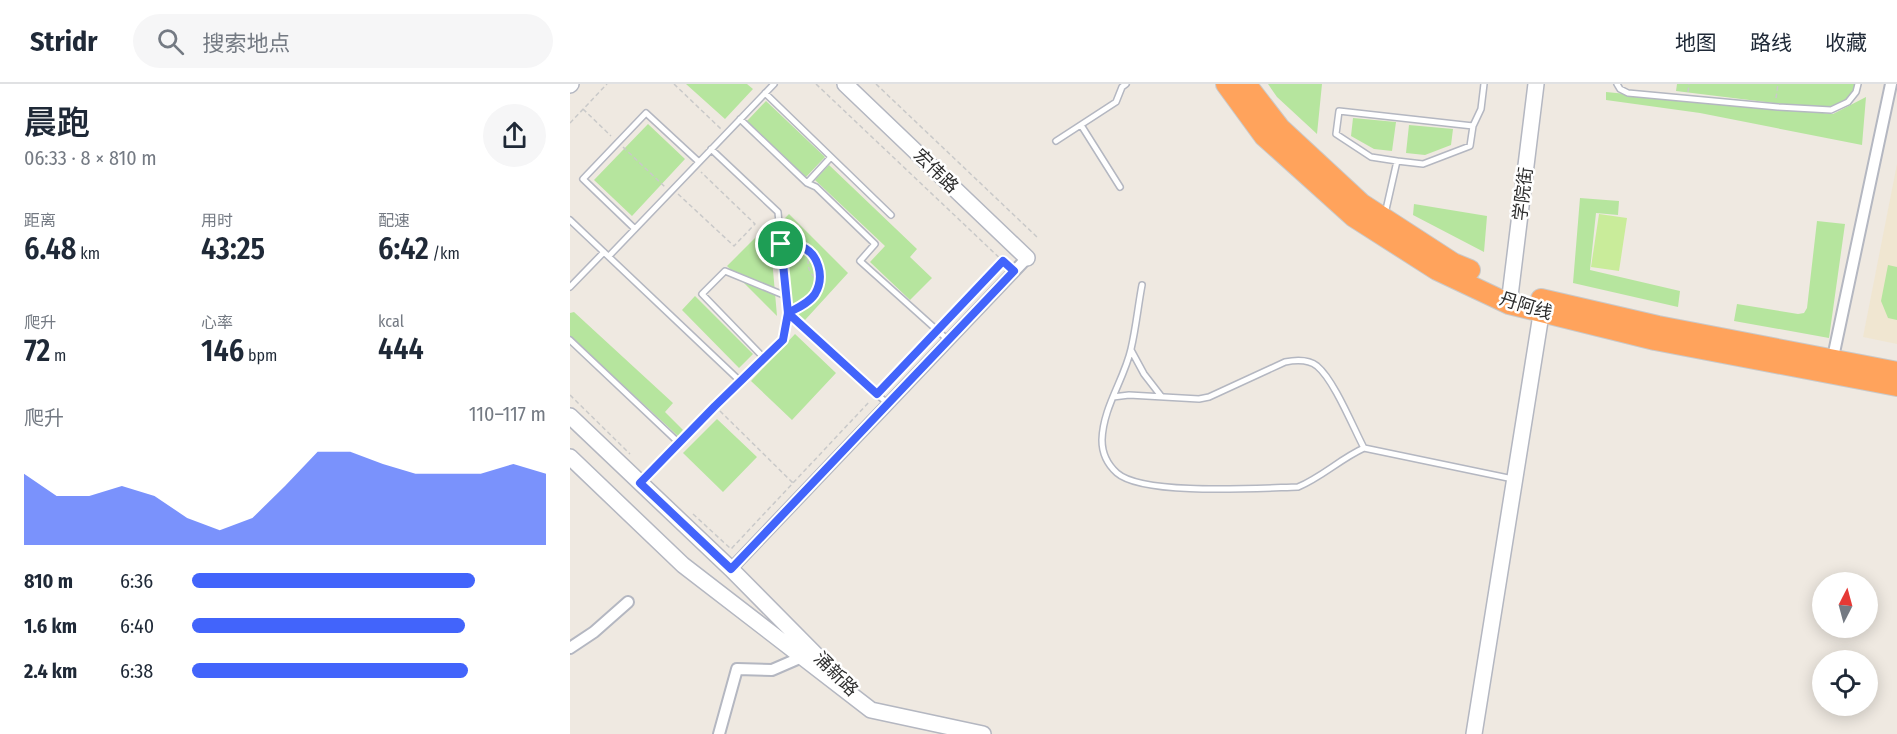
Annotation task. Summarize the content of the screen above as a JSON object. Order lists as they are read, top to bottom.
{
  "streets": {
    "highway": ["丹阿线"],
    "street": ["宏伟路", "学院街", "涌新路"]
  },
  "crossings": [
    ["学院街", "丹阿线"]
  ],
  "north": "top",
  "page": {
    "header": "Stridr",
    "search": "搜索地点",
    "nav": ["地图", "路线", "收藏"],
    "heading": ["晨跑", "06:33 · 8 × 810 m"],
    "stats": [
      ["距离", "6.48 km"],
      ["用时", "43:25"],
      ["配速", "6:42 /km"],
      ["爬升", "72 m"],
      ["心率", "146 bpm"],
      ["kcal", "444"]
    ],
    "chart": ["爬升", "110–117 m"],
    "list": [
      {
        "name": "810 m",
        "note": "6:36"
      },
      {
        "name": "1.6 km",
        "note": "6:40"
      },
      {
        "name": "2.4 km",
        "note": "6:38"
      }
    ]
  }
}
